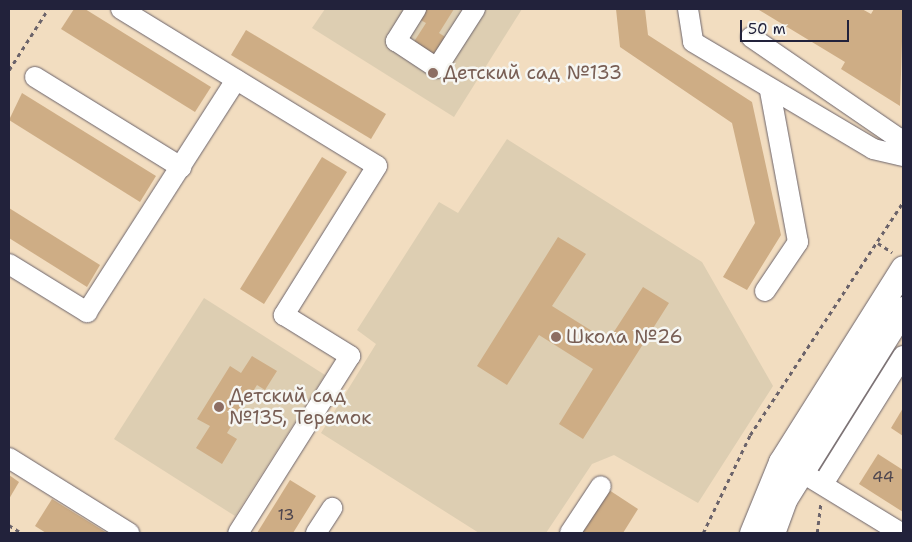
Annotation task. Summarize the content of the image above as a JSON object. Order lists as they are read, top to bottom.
{
  "places": ["Детский сад №133", "Школа №26", "Детский сад №135, Теремок"],
  "house_numbers": ["44", "13"],
  "scale_bar": "50 m"
}
